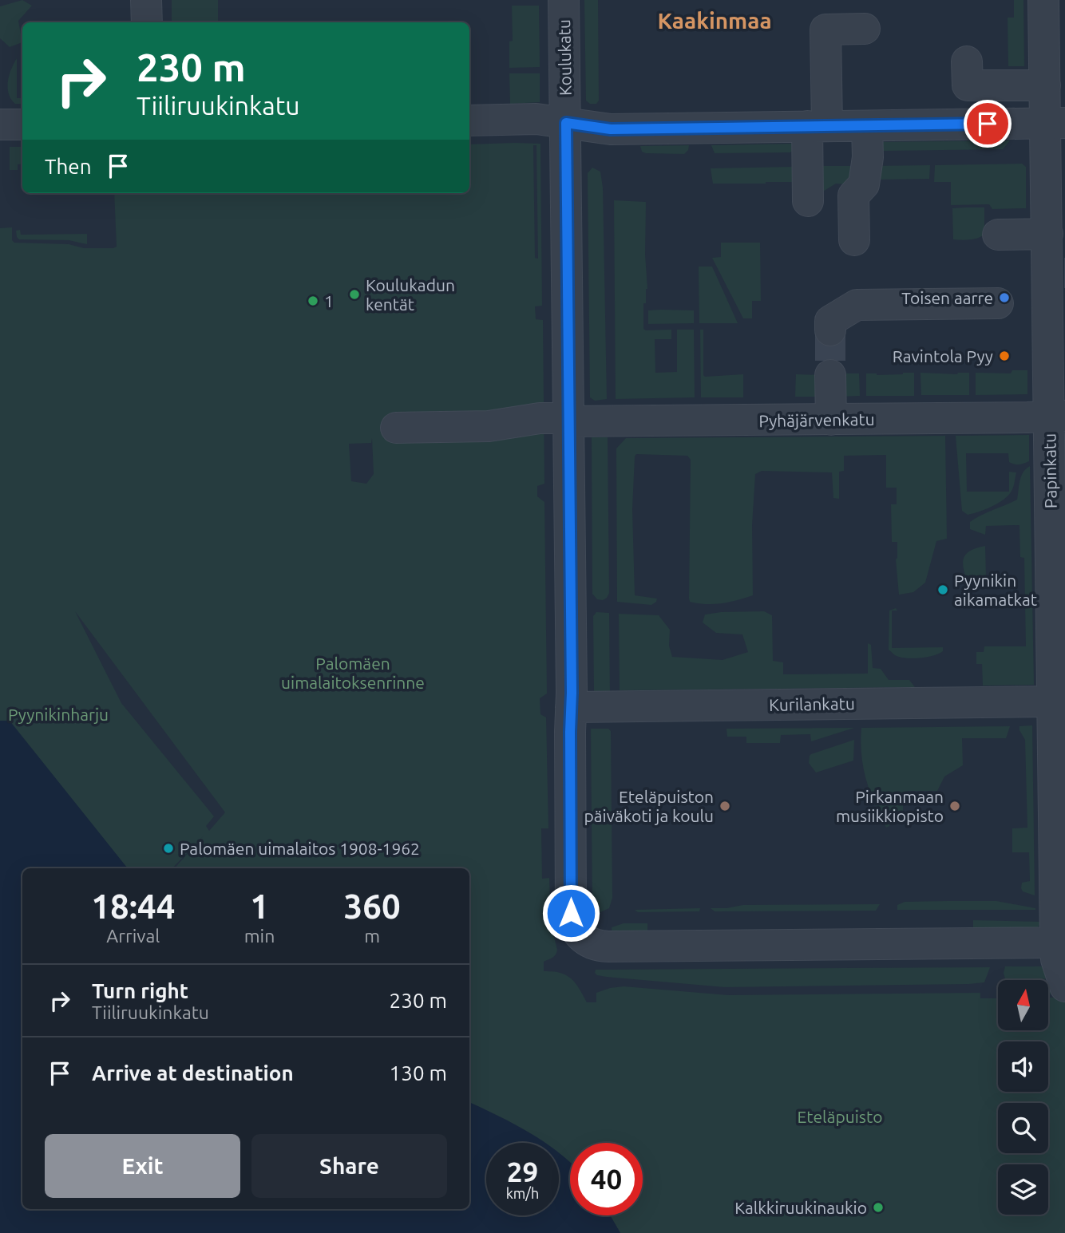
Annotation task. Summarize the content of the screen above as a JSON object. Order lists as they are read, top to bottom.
{
  "streets": {
    "street": [
      "Koulukatu",
      "Pyhäjärvenkatu",
      "Papinkatu",
      "Kurilankatu"
    ]
  },
  "crossings": [
    ["Koulukatu", "Pyhäjärvenkatu"],
    ["Koulukatu", "Papinkatu"],
    ["Koulukatu", "Kurilankatu"],
    ["Pyhäjärvenkatu", "Papinkatu"],
    ["Papinkatu", "Kurilankatu"]
  ],
  "districts": ["Kaakinmaa"],
  "parks": ["Palomäen uimalaitoksenrinne", "Pyynikinharju", "Eteläpuisto"],
  "places": [
    "Koulukadun kentät",
    "Toisen aarre",
    "1",
    "Ravintola Pyy",
    "Pyynikin aikamatkat",
    "Eteläpuiston päiväkoti ja koulu",
    "Pirkanmaan musiikkiopisto",
    "Palomäen uimalaitos 1908-1962",
    "Kalkkiruukinaukio"
  ],
  "north": "top",
  "page": {
    "turn": ["230 m", "Tiiliruukinkatu"],
    "then": "Then",
    "eta": [
      "18:44",
      "Arrival",
      "1",
      "min",
      "360",
      "m"
    ],
    "list": [
      {
        "name": "Turn right",
        "note": "Tiiliruukinkatu",
        "value": "230 m"
      },
      {
        "name": "Arrive at destination",
        "value": "130 m"
      }
    ],
    "buttons": ["Exit", "Share"],
    "speed": "29 km/h",
    "limit": "40"
  }
}
